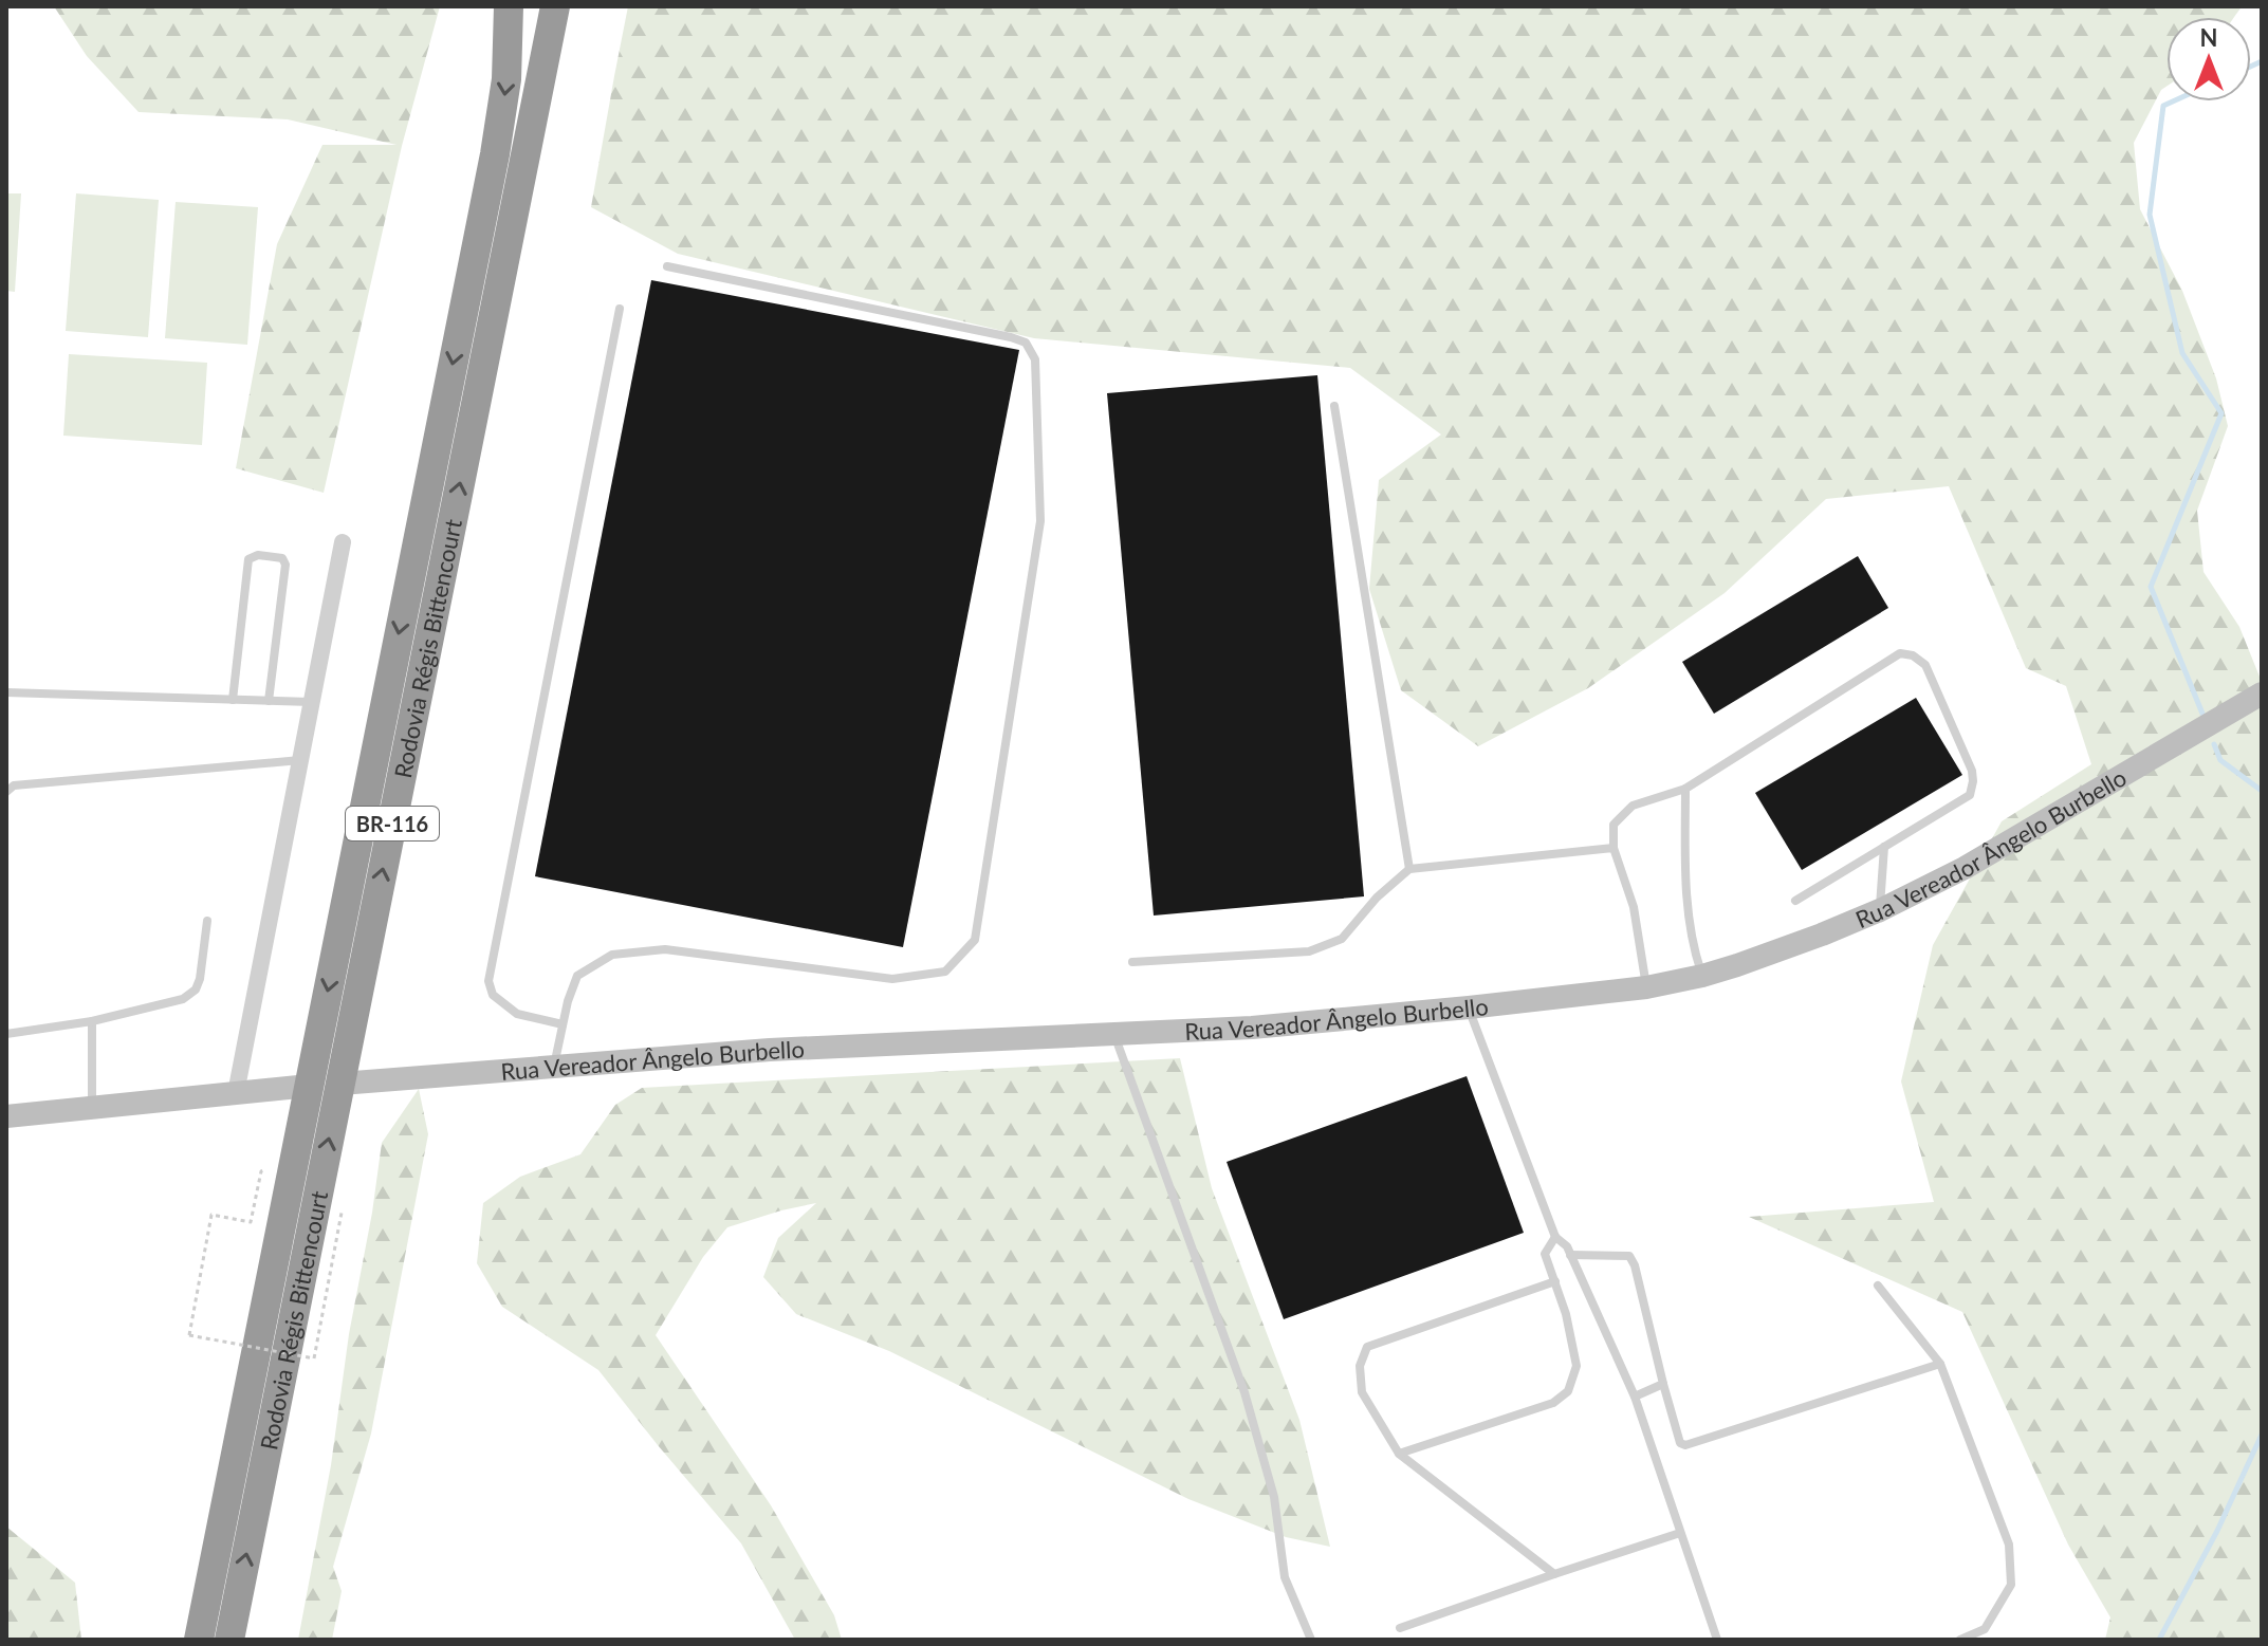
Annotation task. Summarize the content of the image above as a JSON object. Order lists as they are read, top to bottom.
{
  "streets": {
    "highway": ["Rodovia Régis Bittencourt", "BR-116"],
    "main road": ["Rua Vereador Ângelo Burbello"]
  },
  "crossings": [
    ["Rodovia Régis Bittencourt", "Rua Vereador Ângelo Burbello"]
  ],
  "north": "top"
}
